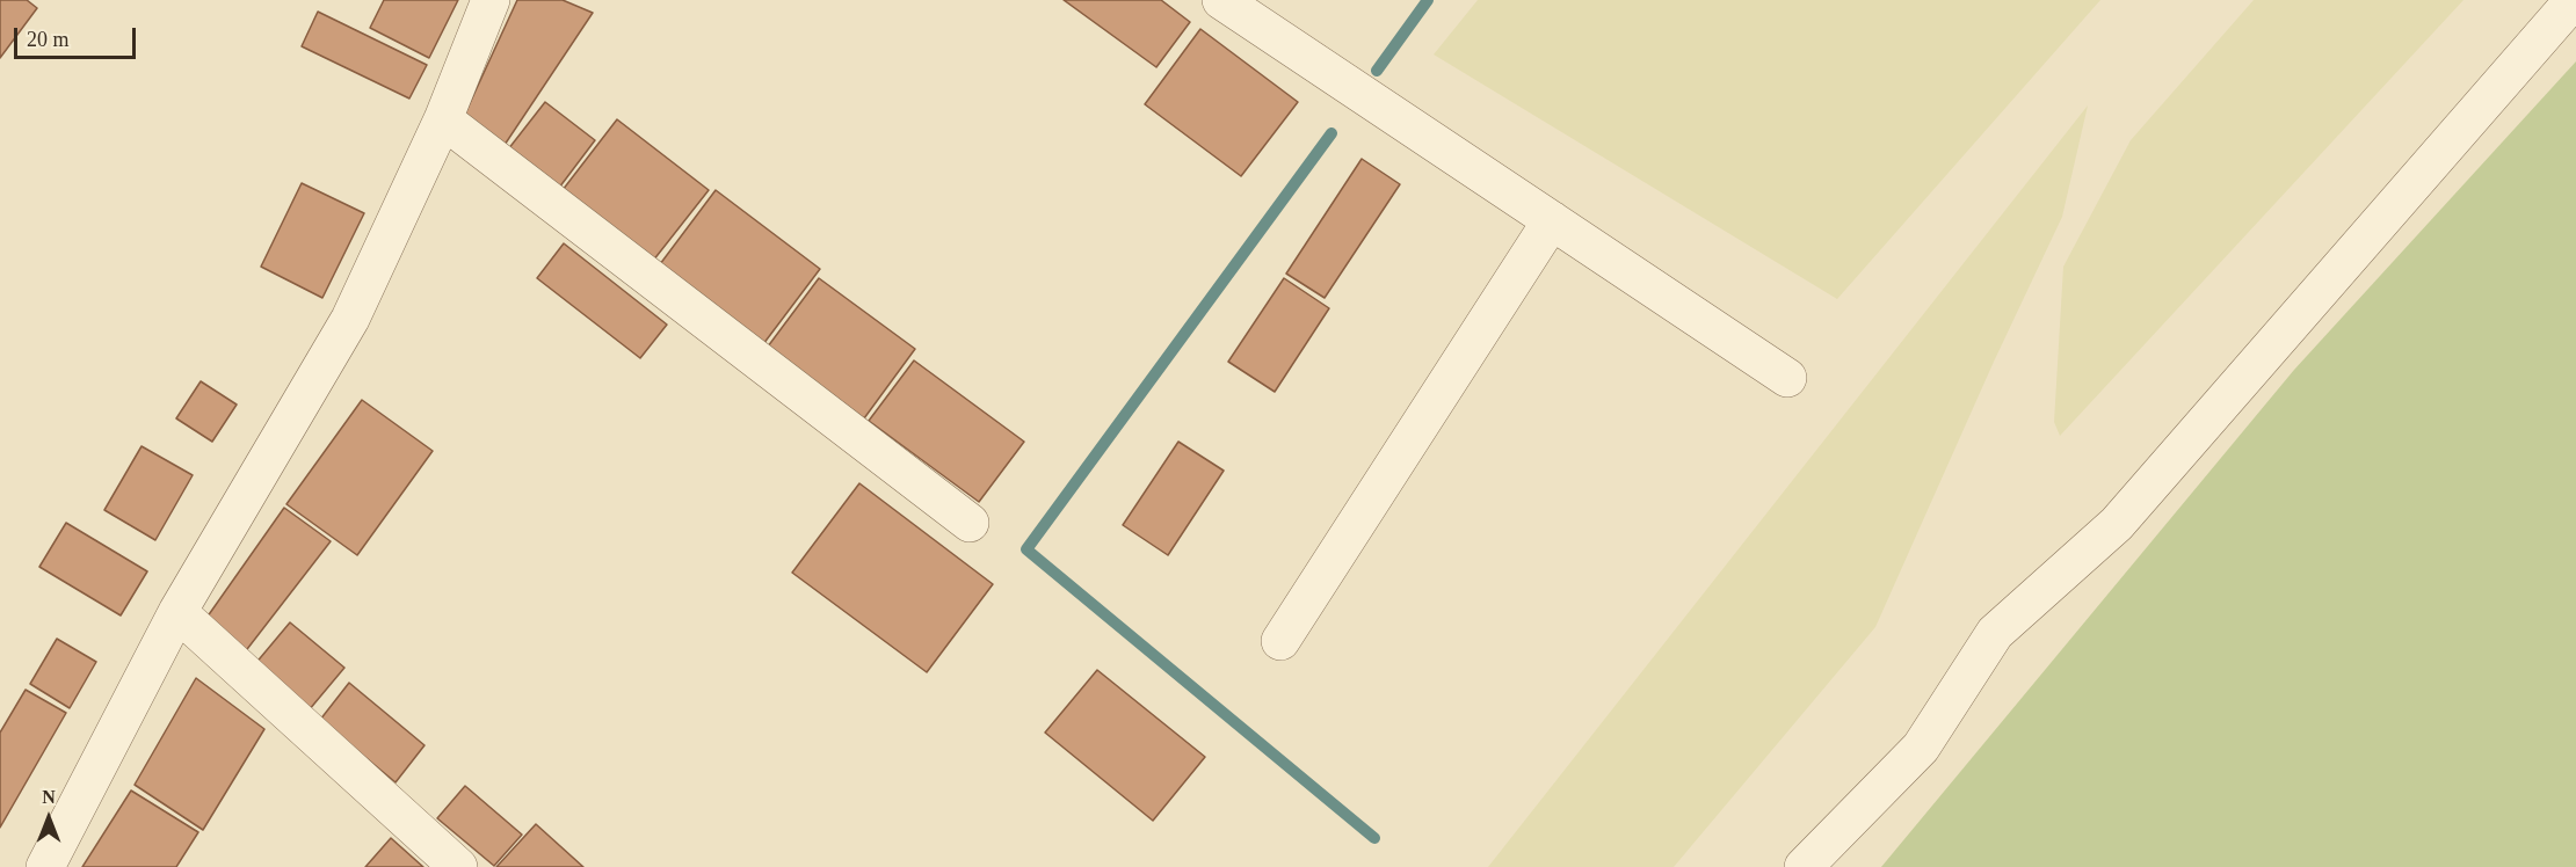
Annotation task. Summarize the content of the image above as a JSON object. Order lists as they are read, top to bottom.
{
  "scale_bar": "20 m",
  "north": "top"
}
